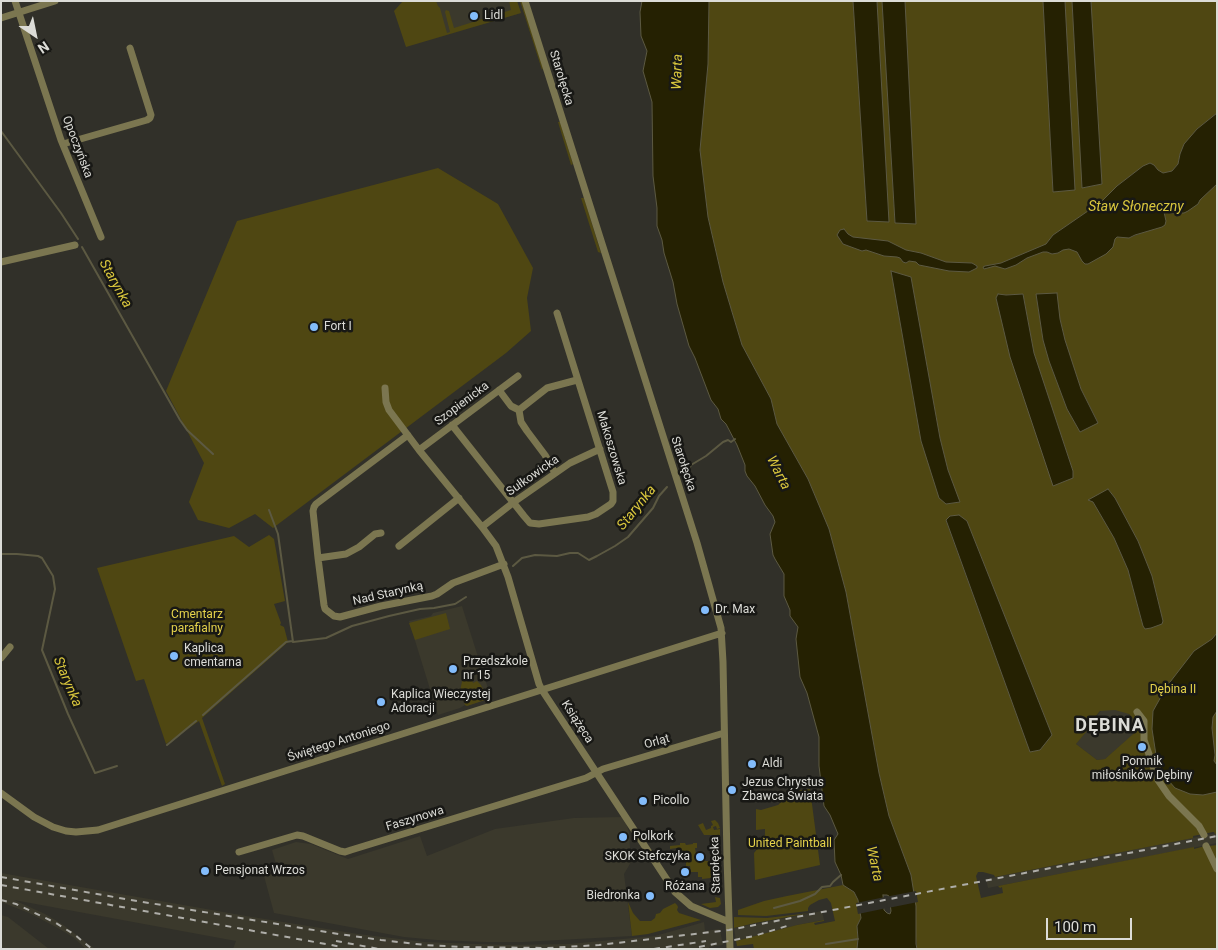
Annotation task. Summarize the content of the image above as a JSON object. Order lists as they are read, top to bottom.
{
  "streets": {
    "street": [
      "Starołęcka",
      "Opoczyńska",
      "Szopienicka",
      "Makoszowska",
      "Sułkowicka",
      "Nad Starynką",
      "Książęca",
      "Świętego Antoniego",
      "Orląt",
      "Faszynowa"
    ]
  },
  "crossings": [
    ["Starołęcka", "Książęca"],
    ["Starołęcka", "Świętego Antoniego"],
    ["Starołęcka", "Orląt"],
    ["Szopienicka", "Makoszowska"],
    ["Szopienicka", "Książęca"],
    ["Makoszowska", "Sułkowicka"],
    ["Sułkowicka", "Książęca"],
    ["Nad Starynką", "Książęca"],
    ["Książęca", "Świętego Antoniego"],
    ["Książęca", "Orląt"],
    ["Książęca", "Faszynowa"],
    ["Orląt", "Faszynowa"]
  ],
  "districts": ["DĘBINA"],
  "water": ["Warta", "Staw Słoneczny", "Starynka"],
  "parks": ["Cmentarz parafialny", "Dębina II", "United Paintball"],
  "places": [
    "Lidl",
    "Fort I",
    "Dr. Max",
    "Kaplica cmentarna",
    "Przedszkole nr 15",
    "Kaplica Wieczystej Adoracji",
    "Pomnik miłośników Dębiny",
    "Aldi",
    "Jezus Chrystus Zbawca Świata",
    "Picollo",
    "Polkork",
    "SKOK Stefczyka",
    "Pensjonat Wrzos",
    "Różana",
    "Biedronka"
  ],
  "scale_bar": "100 m",
  "north": "bottom right"
}
